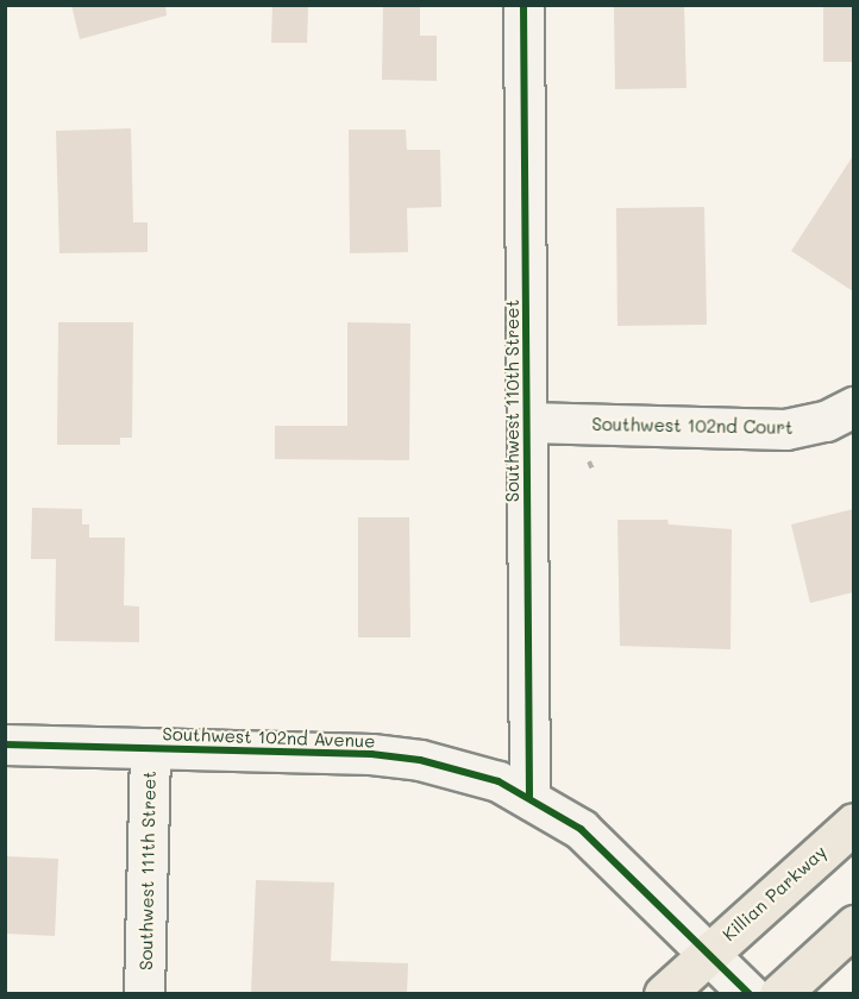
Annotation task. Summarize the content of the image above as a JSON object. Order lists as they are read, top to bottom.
{
  "streets": {
    "main road": ["Killian Parkway"],
    "street": [
      "Southwest 110th Street",
      "Southwest 102nd Court",
      "Southwest 102nd Avenue",
      "Southwest 111th Street"
    ]
  },
  "crossings": [
    ["Southwest 110th Street", "Southwest 102nd Court"],
    ["Southwest 110th Street", "Southwest 102nd Avenue"],
    ["Southwest 102nd Avenue", "Southwest 111th Street"],
    ["Southwest 102nd Avenue", "Killian Parkway"]
  ]
}
